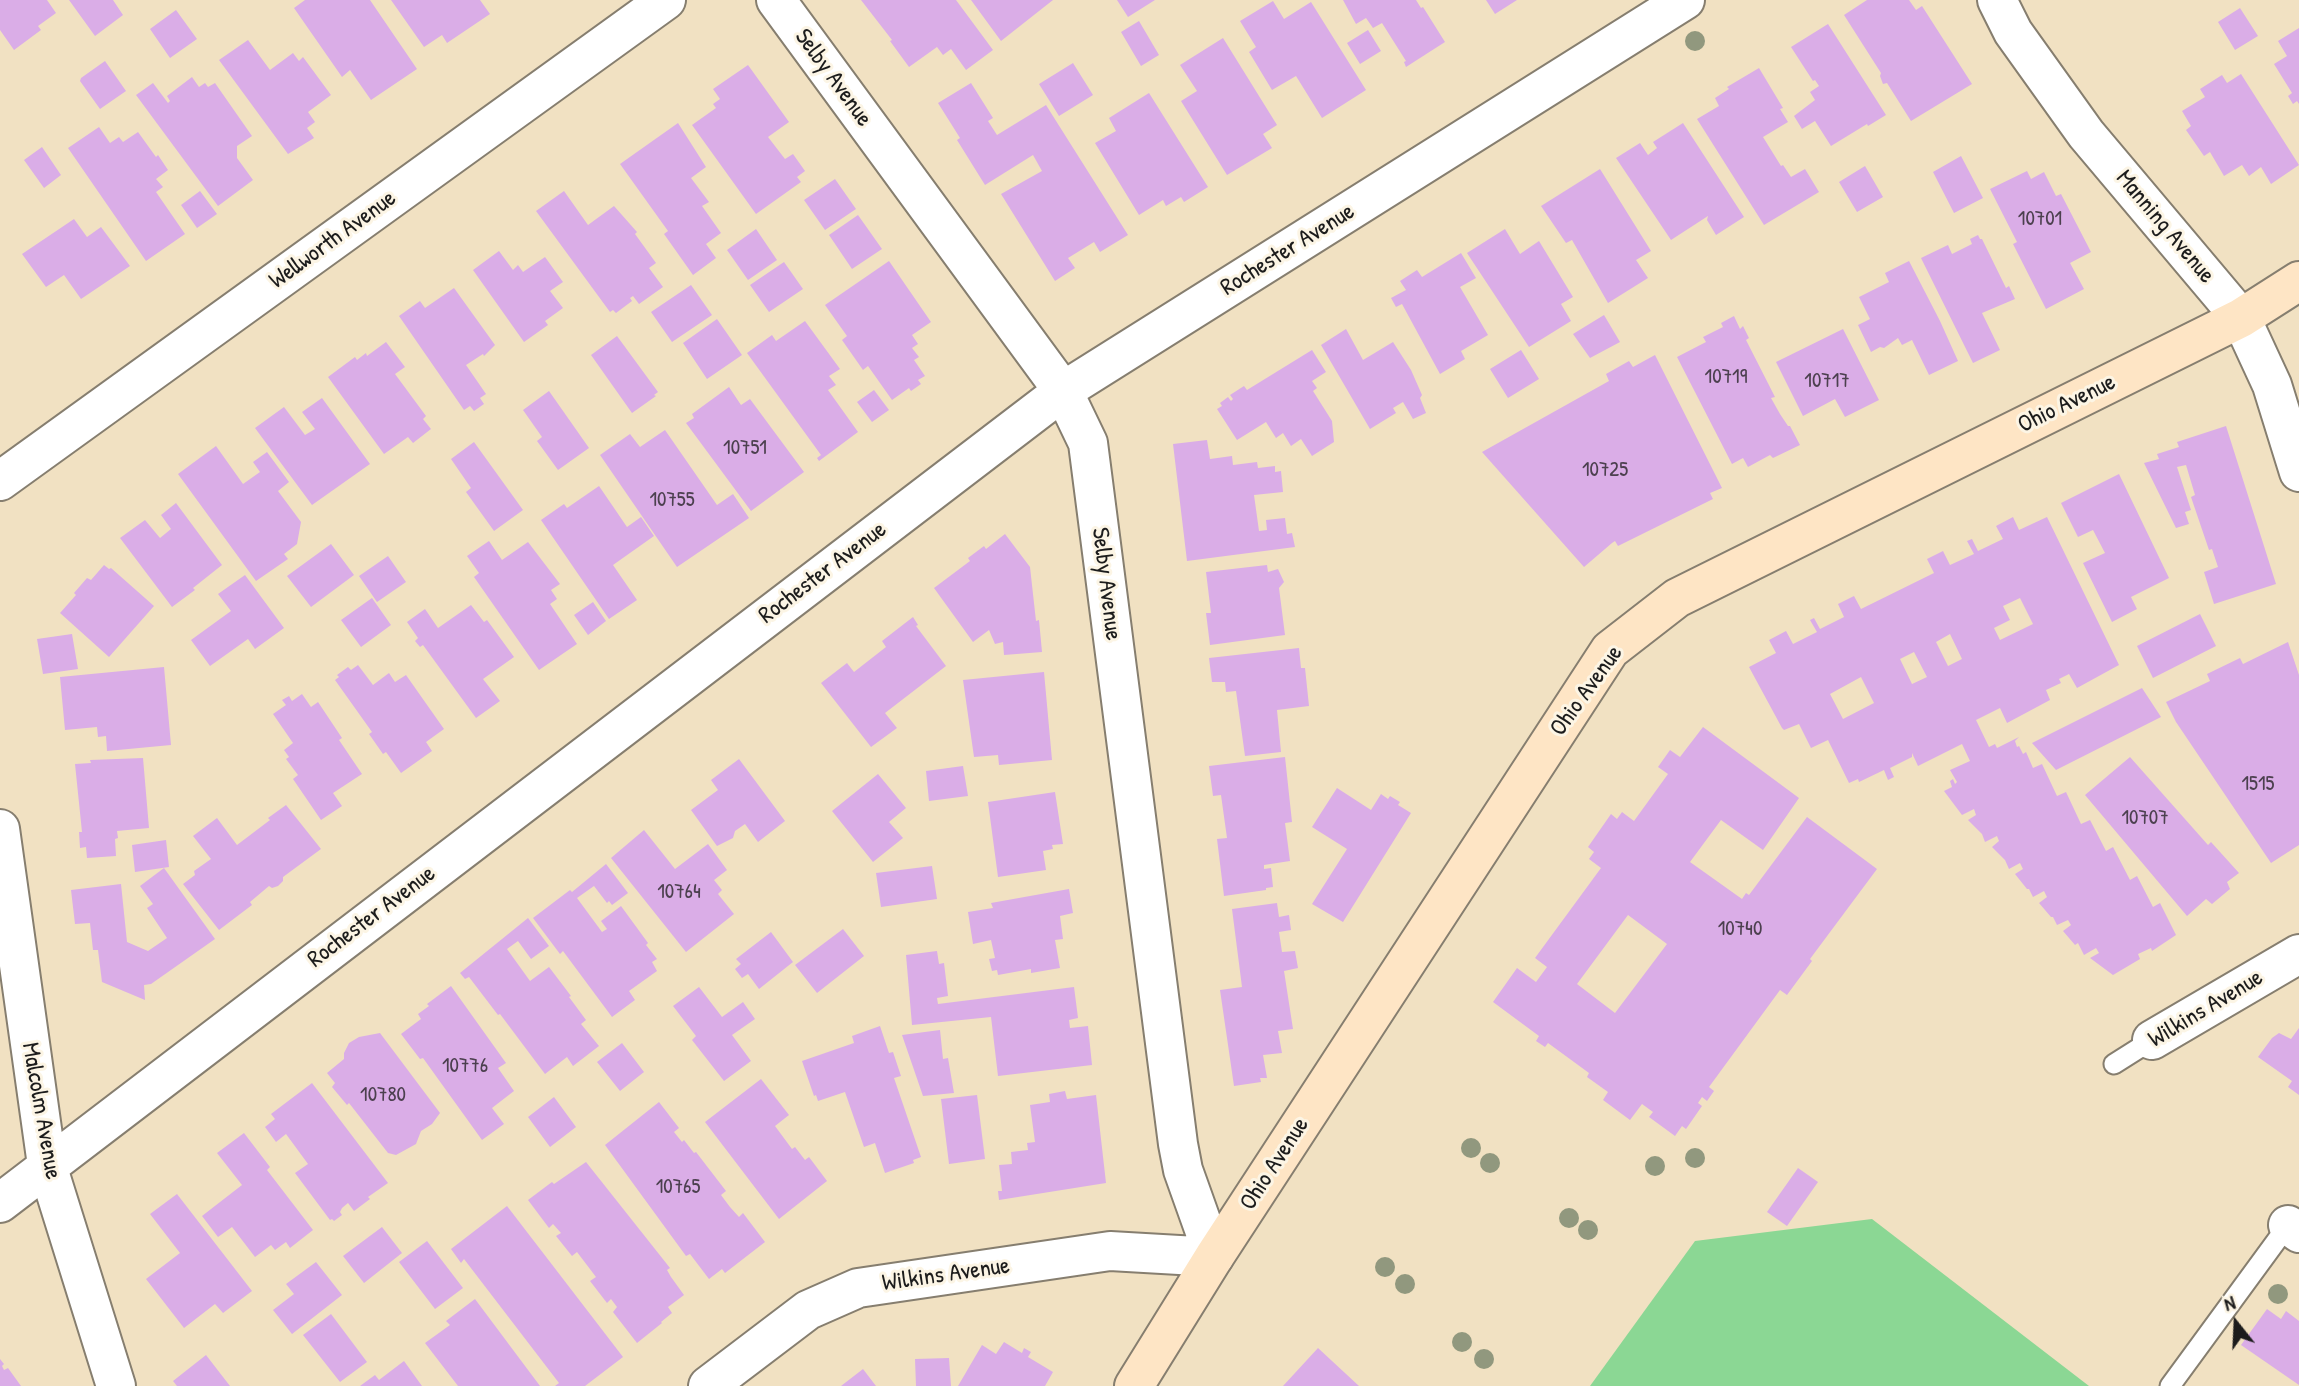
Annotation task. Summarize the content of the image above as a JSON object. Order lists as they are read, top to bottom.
{
  "streets": {
    "street": [
      "Selby Avenue",
      "Manning Avenue",
      "Wellworth Avenue",
      "Rochester Avenue",
      "Ohio Avenue",
      "Wilkins Avenue",
      "Malcolm Avenue"
    ]
  },
  "crossings": [
    ["Selby Avenue", "Rochester Avenue"],
    ["Selby Avenue", "Ohio Avenue"],
    ["Selby Avenue", "Wilkins Avenue"],
    ["Manning Avenue", "Ohio Avenue"],
    ["Rochester Avenue", "Malcolm Avenue"],
    ["Ohio Avenue", "Wilkins Avenue"]
  ],
  "house_numbers": [
    "10701",
    "10719",
    "10717",
    "10751",
    "10725",
    "10755",
    "1515",
    "10707",
    "10764",
    "10740",
    "10776",
    "10780",
    "10765"
  ],
  "north": "top"
}
